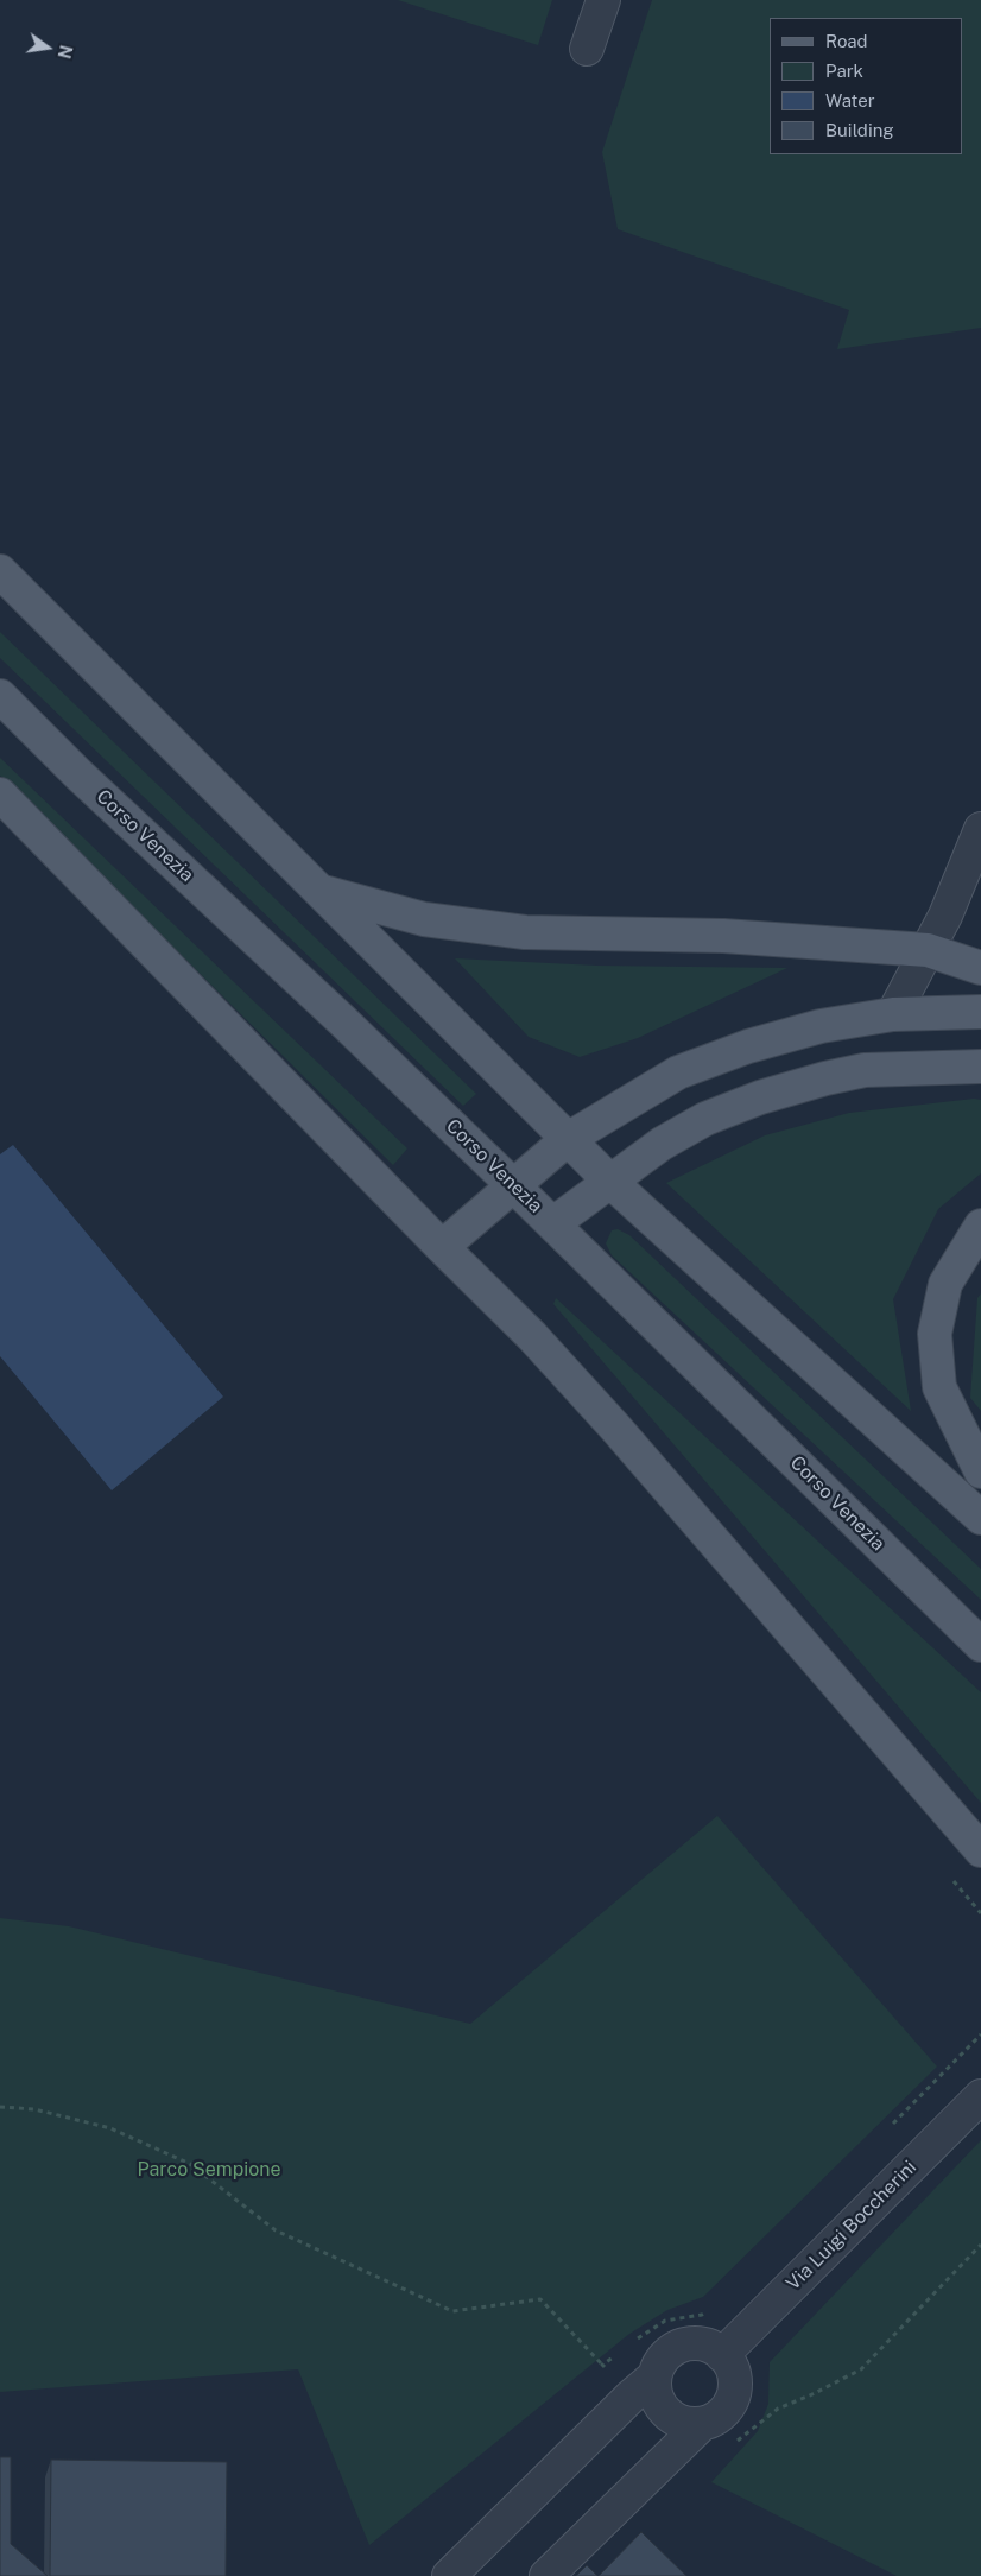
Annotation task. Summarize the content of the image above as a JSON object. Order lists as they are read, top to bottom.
{
  "streets": {
    "main road": ["Corso Venezia"],
    "street": ["Via Luigi Boccherini"]
  },
  "parks": ["Parco Sempione"],
  "legend": [
    "Road",
    "Park",
    "Water",
    "Building"
  ],
  "north": "right"
}
